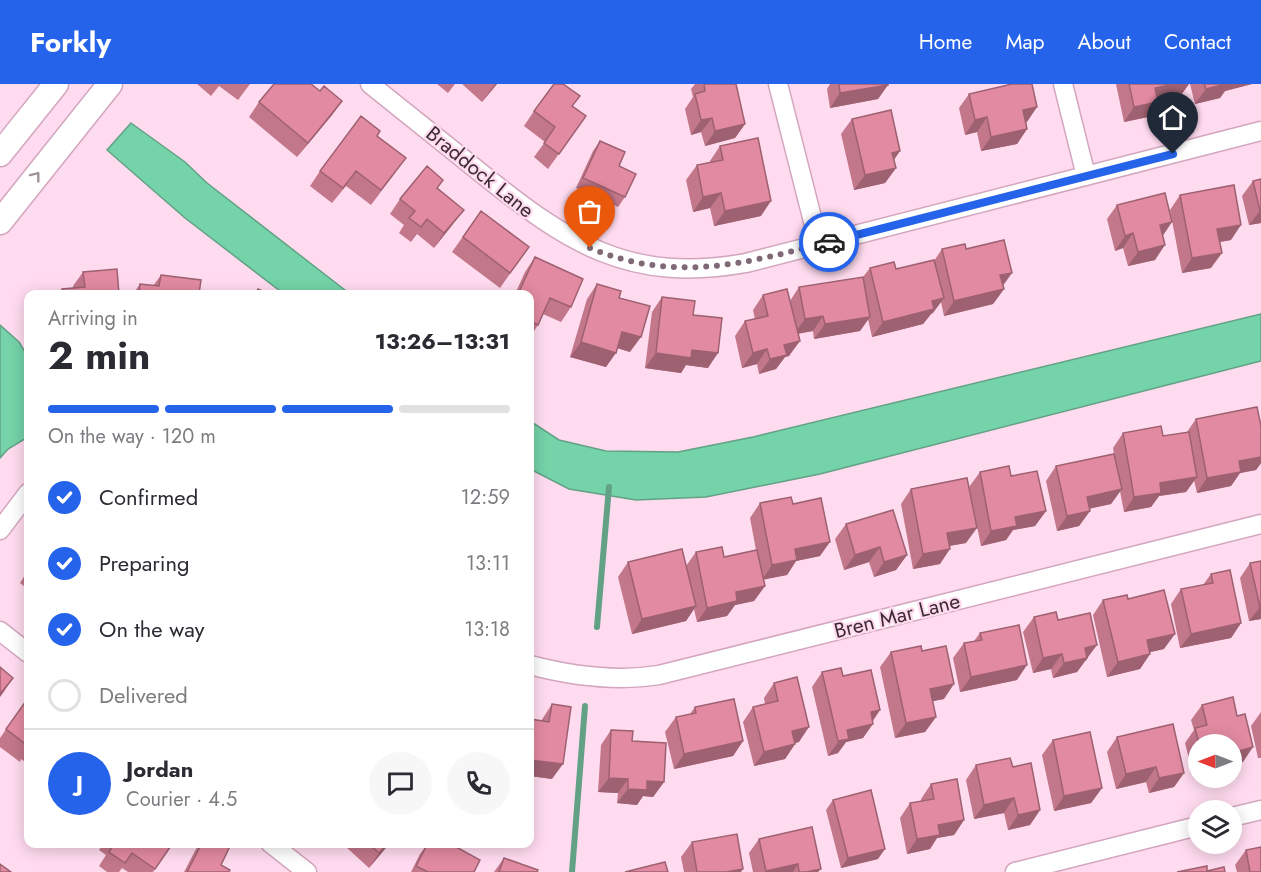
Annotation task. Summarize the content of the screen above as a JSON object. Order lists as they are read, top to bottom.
{
  "streets": {
    "street": ["Braddock Lane", "Bren Mar Lane"]
  },
  "north": "left",
  "page": {
    "header": "Forkly",
    "nav": [
      "Home",
      "Map",
      "About",
      "Contact"
    ],
    "heading": ["2 min", "Arriving in", "13:26–13:31"],
    "panel": ["Jordan", "Courier · 4.5"],
    "bar": "On the way · 120 m",
    "list": [
      ["Confirmed", "12:59"],
      ["Preparing", "13:11"],
      ["On the way", "13:18"],
      "Delivered"
    ],
    "round": "J"
  }
}
